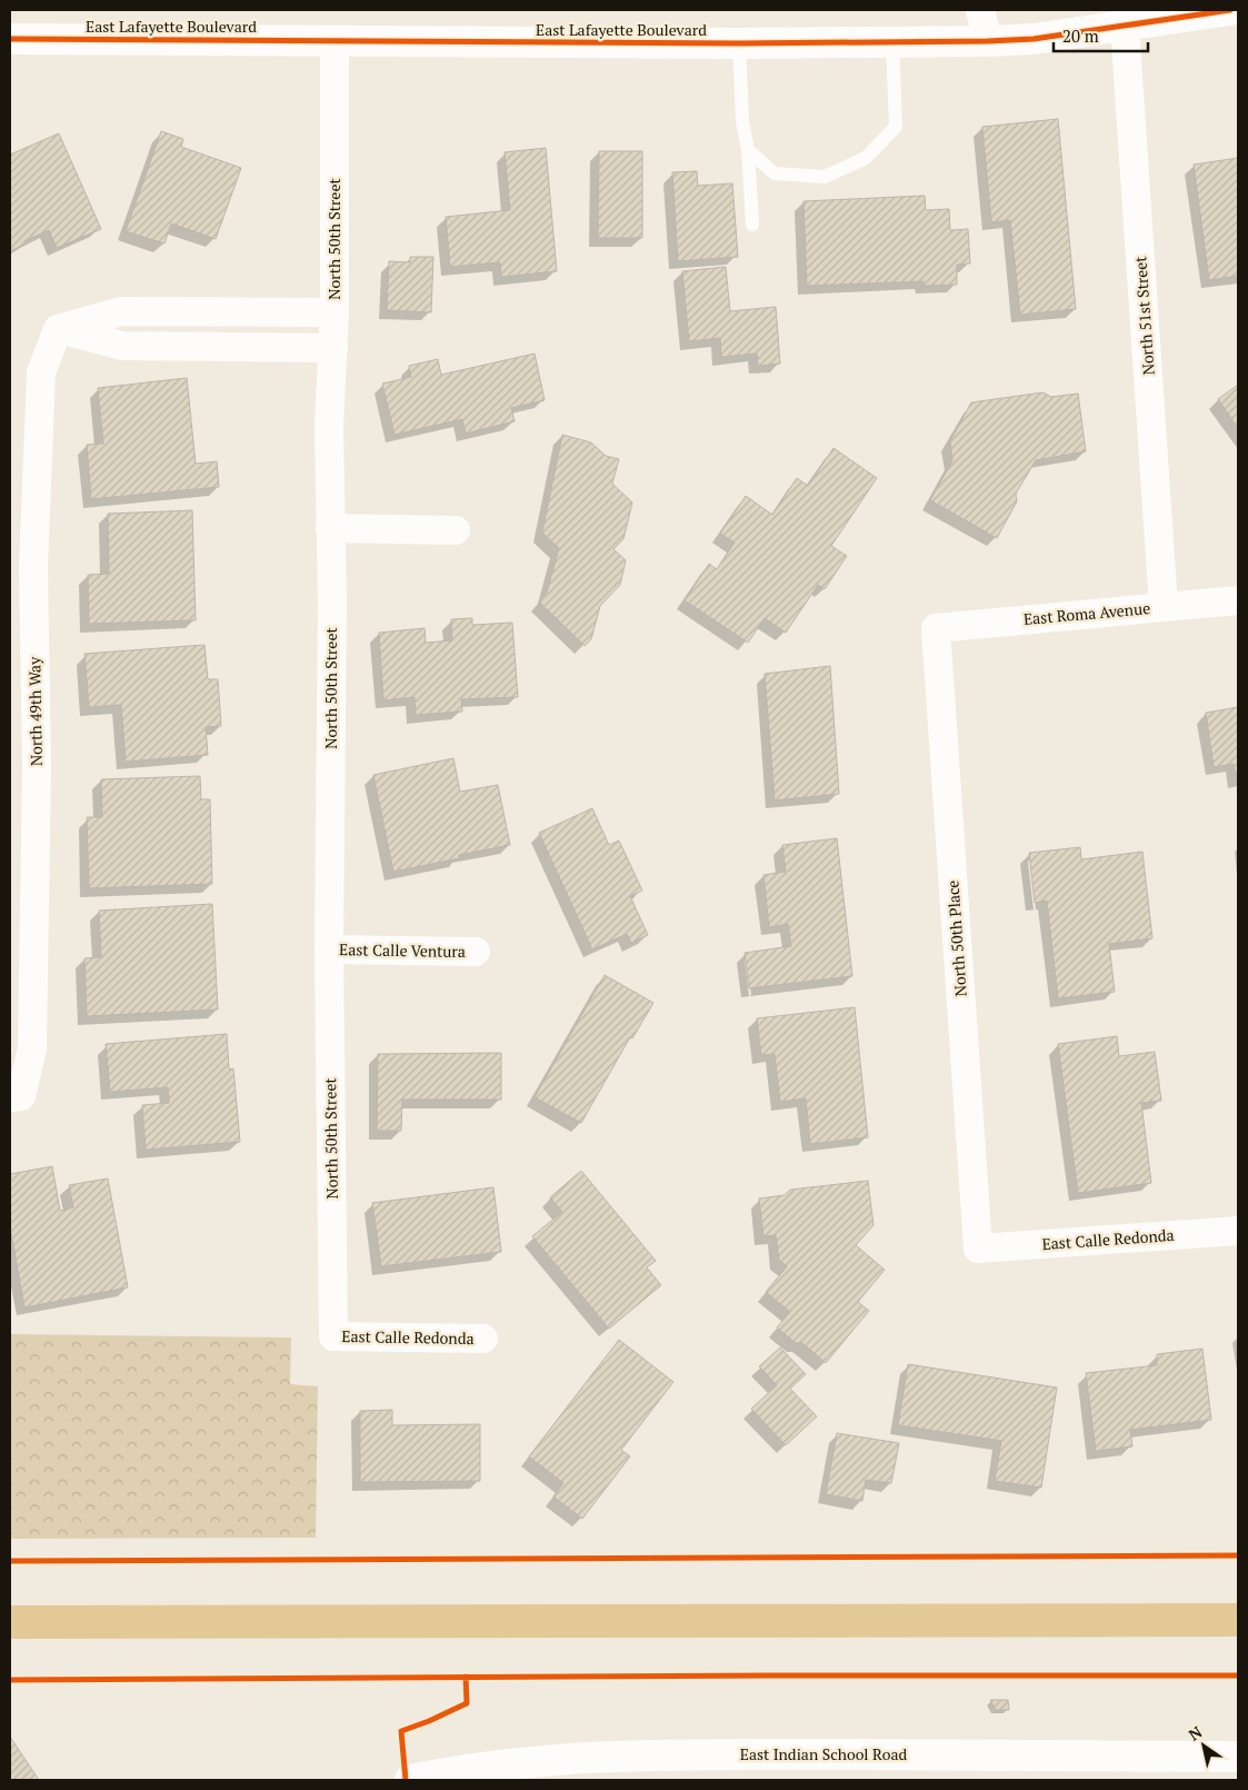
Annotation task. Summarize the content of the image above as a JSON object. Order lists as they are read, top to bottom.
{
  "streets": {
    "street": [
      "East Lafayette Boulevard",
      "North 50th Street",
      "North 51st Street",
      "East Roma Avenue",
      "North 49th Way",
      "North 50th Place",
      "East Calle Ventura",
      "East Calle Redonda",
      "East Indian School Road"
    ]
  },
  "crossings": [
    ["East Lafayette Boulevard", "North 50th Street"],
    ["East Lafayette Boulevard", "North 51st Street"],
    ["North 50th Street", "East Calle Ventura"],
    ["North 50th Street", "East Calle Redonda"],
    ["North 51st Street", "East Roma Avenue"],
    ["East Roma Avenue", "North 50th Place"],
    ["North 50th Place", "East Calle Redonda"]
  ],
  "scale_bar": "20 m",
  "north": "top left"
}
